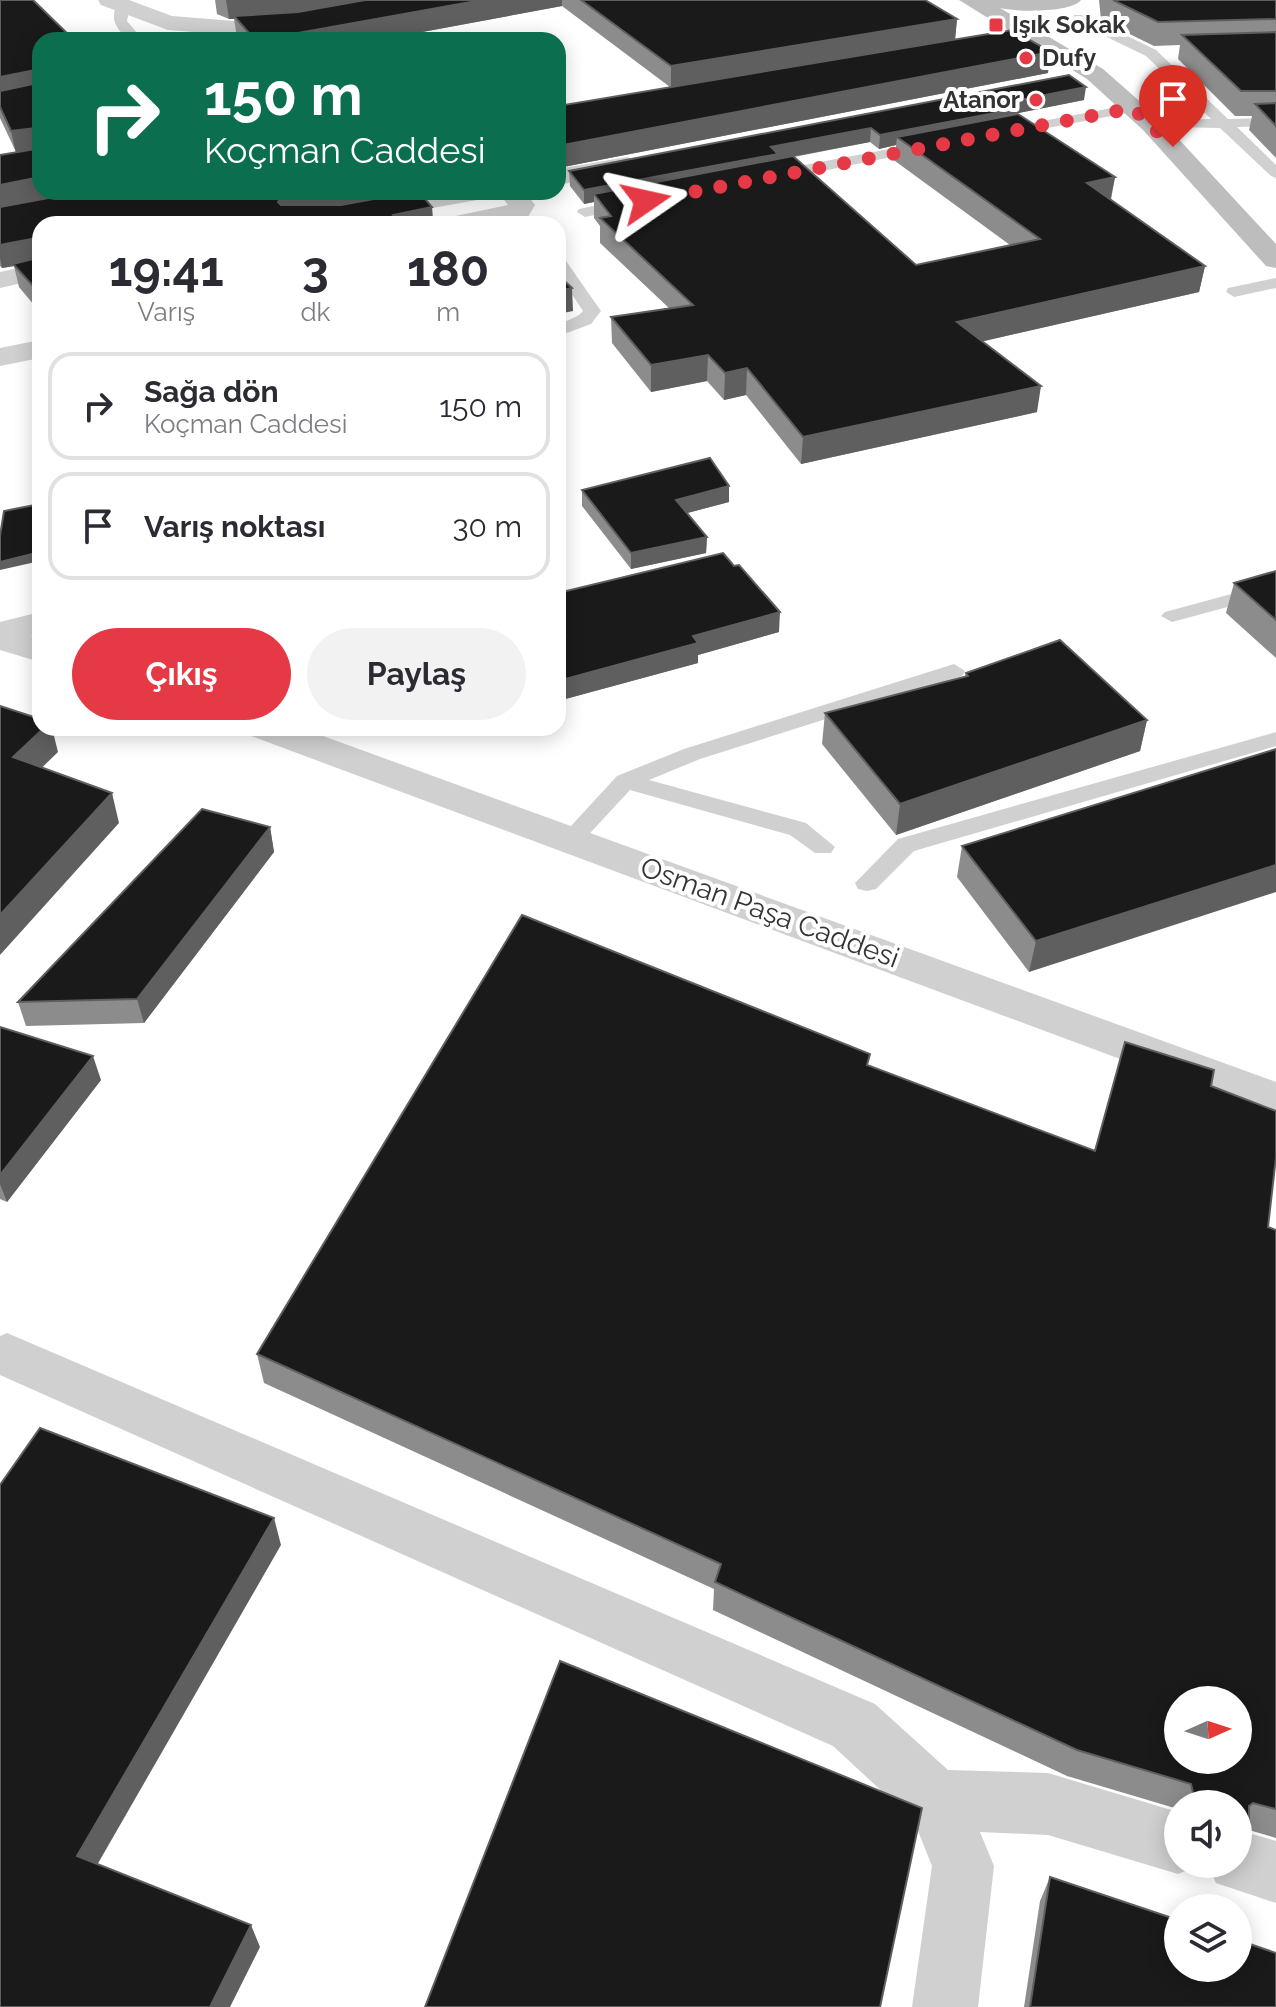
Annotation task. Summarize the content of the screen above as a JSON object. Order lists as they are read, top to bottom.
{
  "streets": {
    "street": ["Osman Paşa Caddesi"]
  },
  "places": {
    "transit": ["Işık Sokak"],
    "other": ["Dufy", "Atanor"]
  },
  "north": "right",
  "page": {
    "turn": ["150 m", "Koçman Caddesi"],
    "eta": [
      "19:41",
      "Varış",
      "3",
      "dk",
      "180",
      "m"
    ],
    "list": [
      {
        "name": "Sağa dön",
        "note": "Koçman Caddesi",
        "value": "150 m"
      },
      {
        "name": "Varış noktası",
        "value": "30 m"
      }
    ],
    "buttons": ["Çıkış", "Paylaş"]
  }
}
